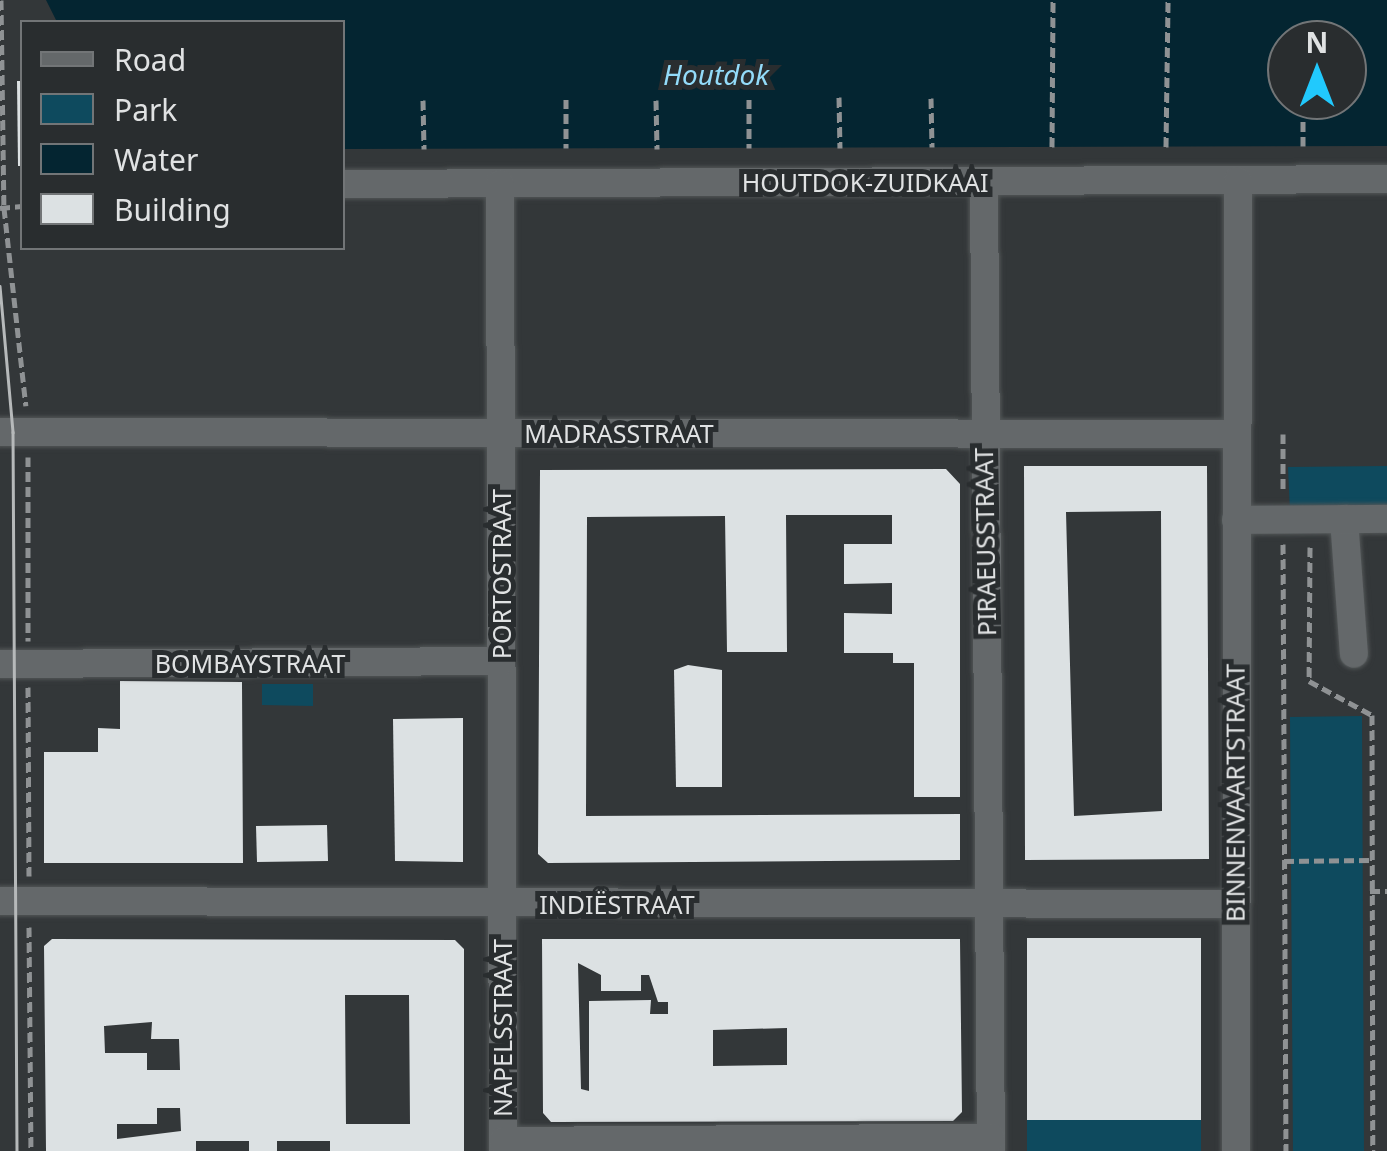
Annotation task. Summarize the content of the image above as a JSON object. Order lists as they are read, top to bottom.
{
  "streets": {
    "street": [
      "HOUTDOK-ZUIDKAAI",
      "MADRASSTRAAT",
      "PIRAEUSSTRAAT",
      "PORTOSTRAAT",
      "BOMBAYSTRAAT",
      "BINNENVAARTSTRAAT",
      "INDIËSTRAAT",
      "NAPELSSTRAAT"
    ]
  },
  "crossings": [
    ["HOUTDOK-ZUIDKAAI", "PIRAEUSSTRAAT"],
    ["HOUTDOK-ZUIDKAAI", "PORTOSTRAAT"],
    ["HOUTDOK-ZUIDKAAI", "BINNENVAARTSTRAAT"],
    ["MADRASSTRAAT", "PIRAEUSSTRAAT"],
    ["MADRASSTRAAT", "PORTOSTRAAT"],
    ["MADRASSTRAAT", "BINNENVAARTSTRAAT"],
    ["PIRAEUSSTRAAT", "INDIËSTRAAT"],
    ["PORTOSTRAAT", "BOMBAYSTRAAT"],
    ["PORTOSTRAAT", "INDIËSTRAAT"],
    ["PORTOSTRAAT", "NAPELSSTRAAT"],
    ["BINNENVAARTSTRAAT", "INDIËSTRAAT"],
    ["INDIËSTRAAT", "NAPELSSTRAAT"]
  ],
  "water": ["Houtdok"],
  "legend": [
    "Road",
    "Park",
    "Water",
    "Building"
  ],
  "north": "top"
}
